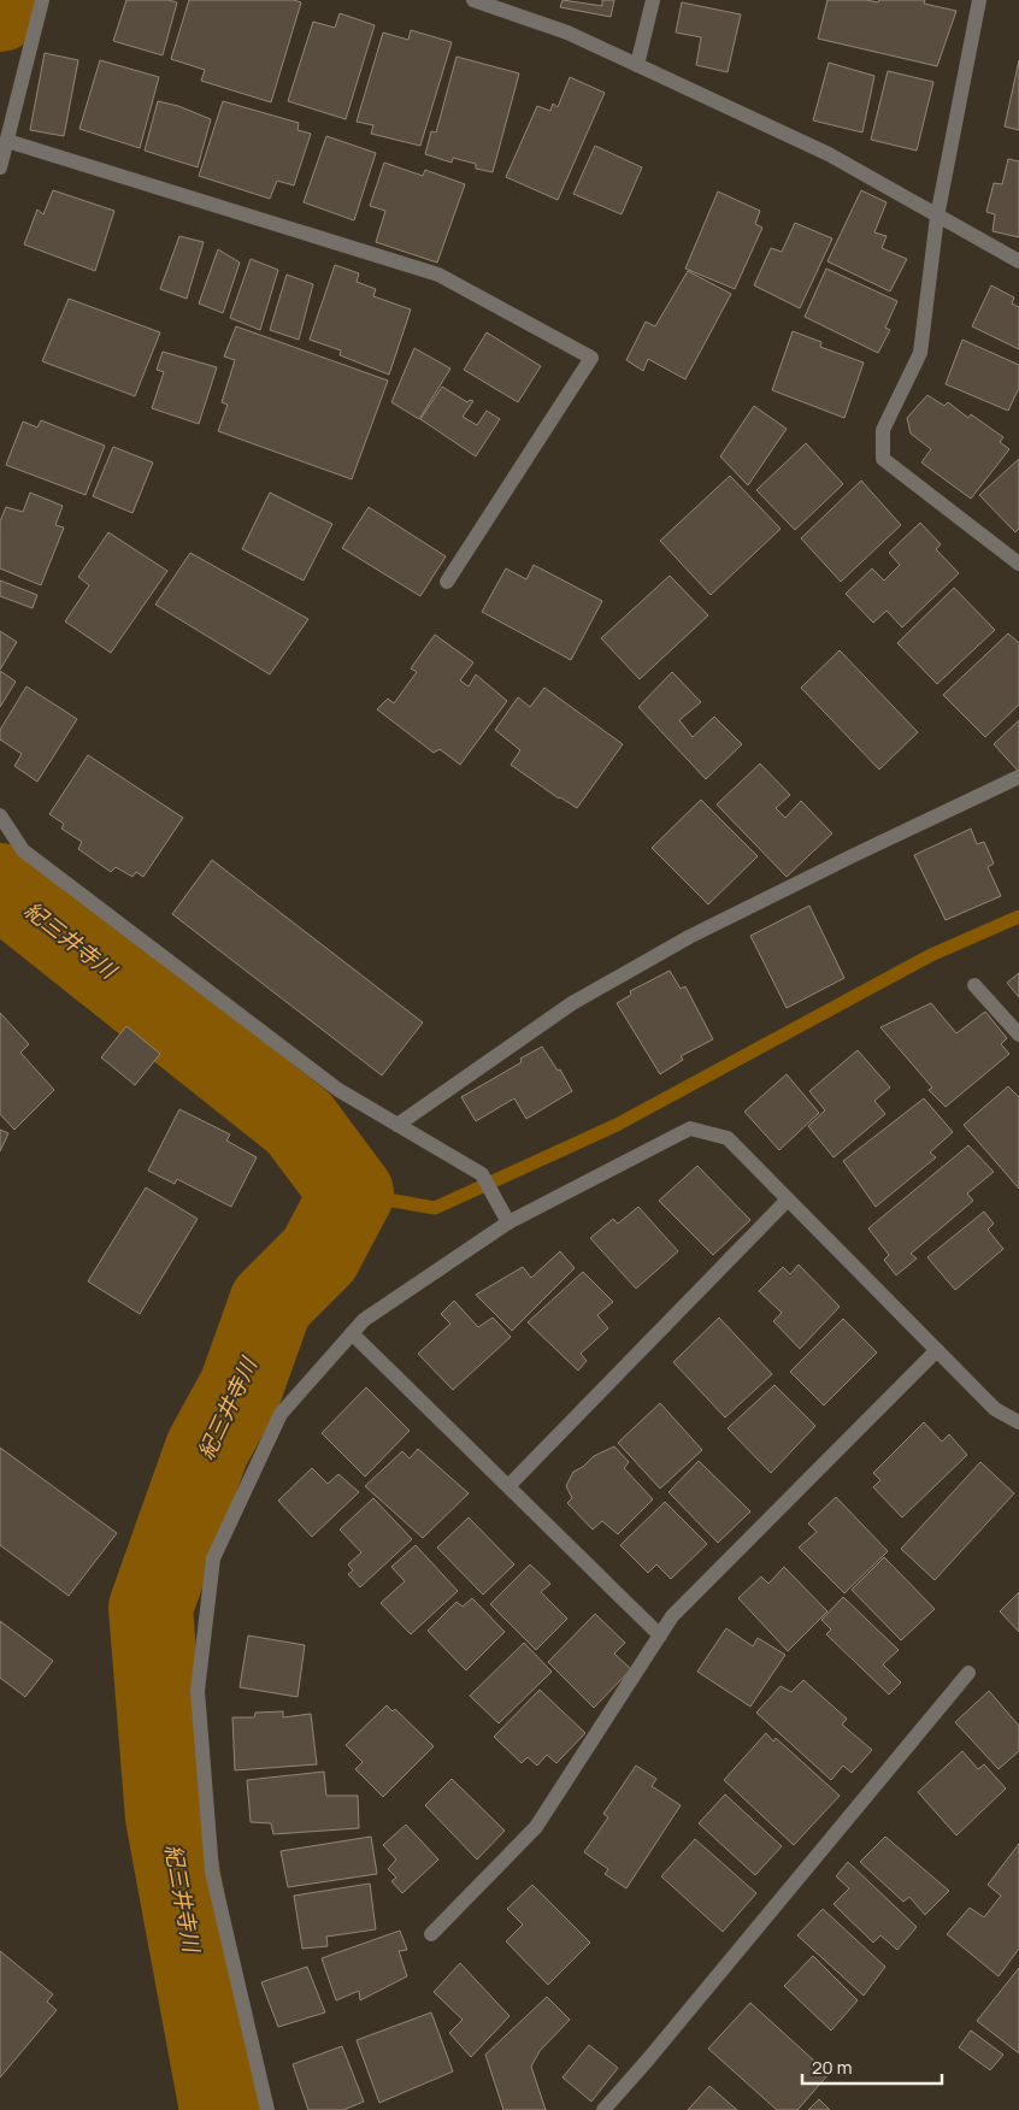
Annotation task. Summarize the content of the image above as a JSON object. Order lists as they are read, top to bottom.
{
  "water": ["紀三井寺川"],
  "scale_bar": "20 m"
}
